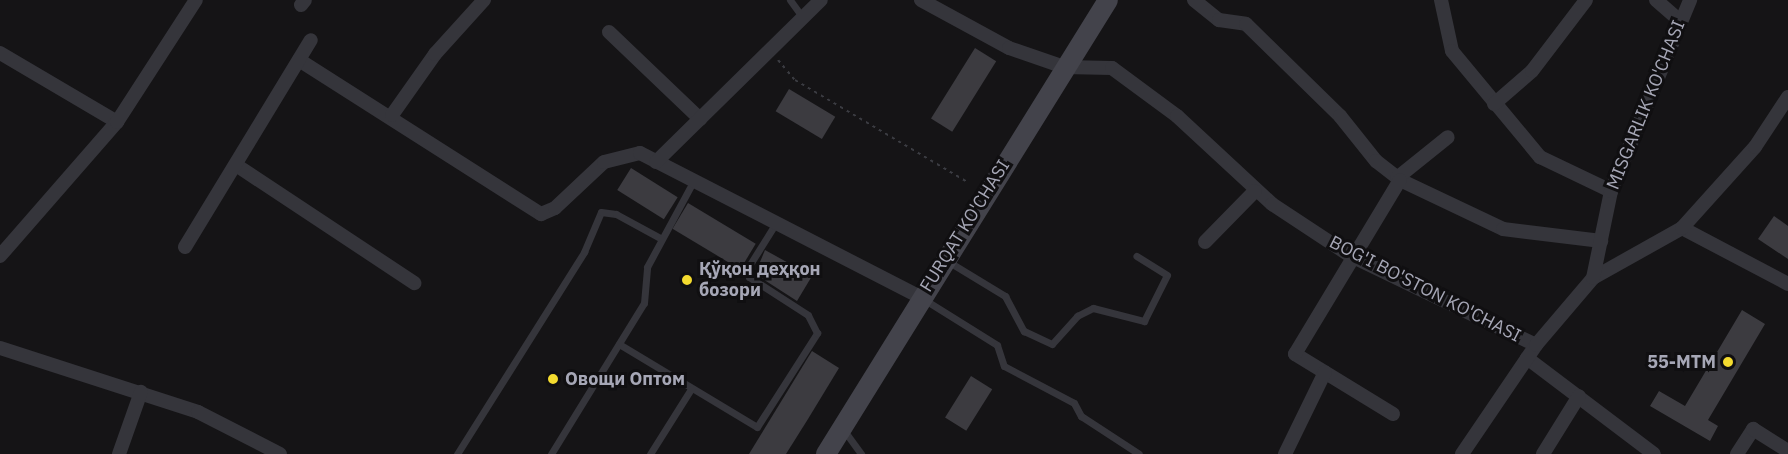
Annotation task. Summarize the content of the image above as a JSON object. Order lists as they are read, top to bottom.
{
  "streets": {
    "main road": ["FURQAT KO'CHASI"],
    "street": ["MISGARLIK KO'CHASI", "BOG'I BO'STON KO'CHASI"]
  },
  "crossings": [
    ["MISGARLIK KO'CHASI", "BOG'I BO'STON KO'CHASI"],
    ["FURQAT KO'CHASI", "BOG'I BO'STON KO'CHASI"]
  ],
  "places": ["Қўқон деҳқон бозори", "55-МТМ", "Овощи Оптом"]
}
